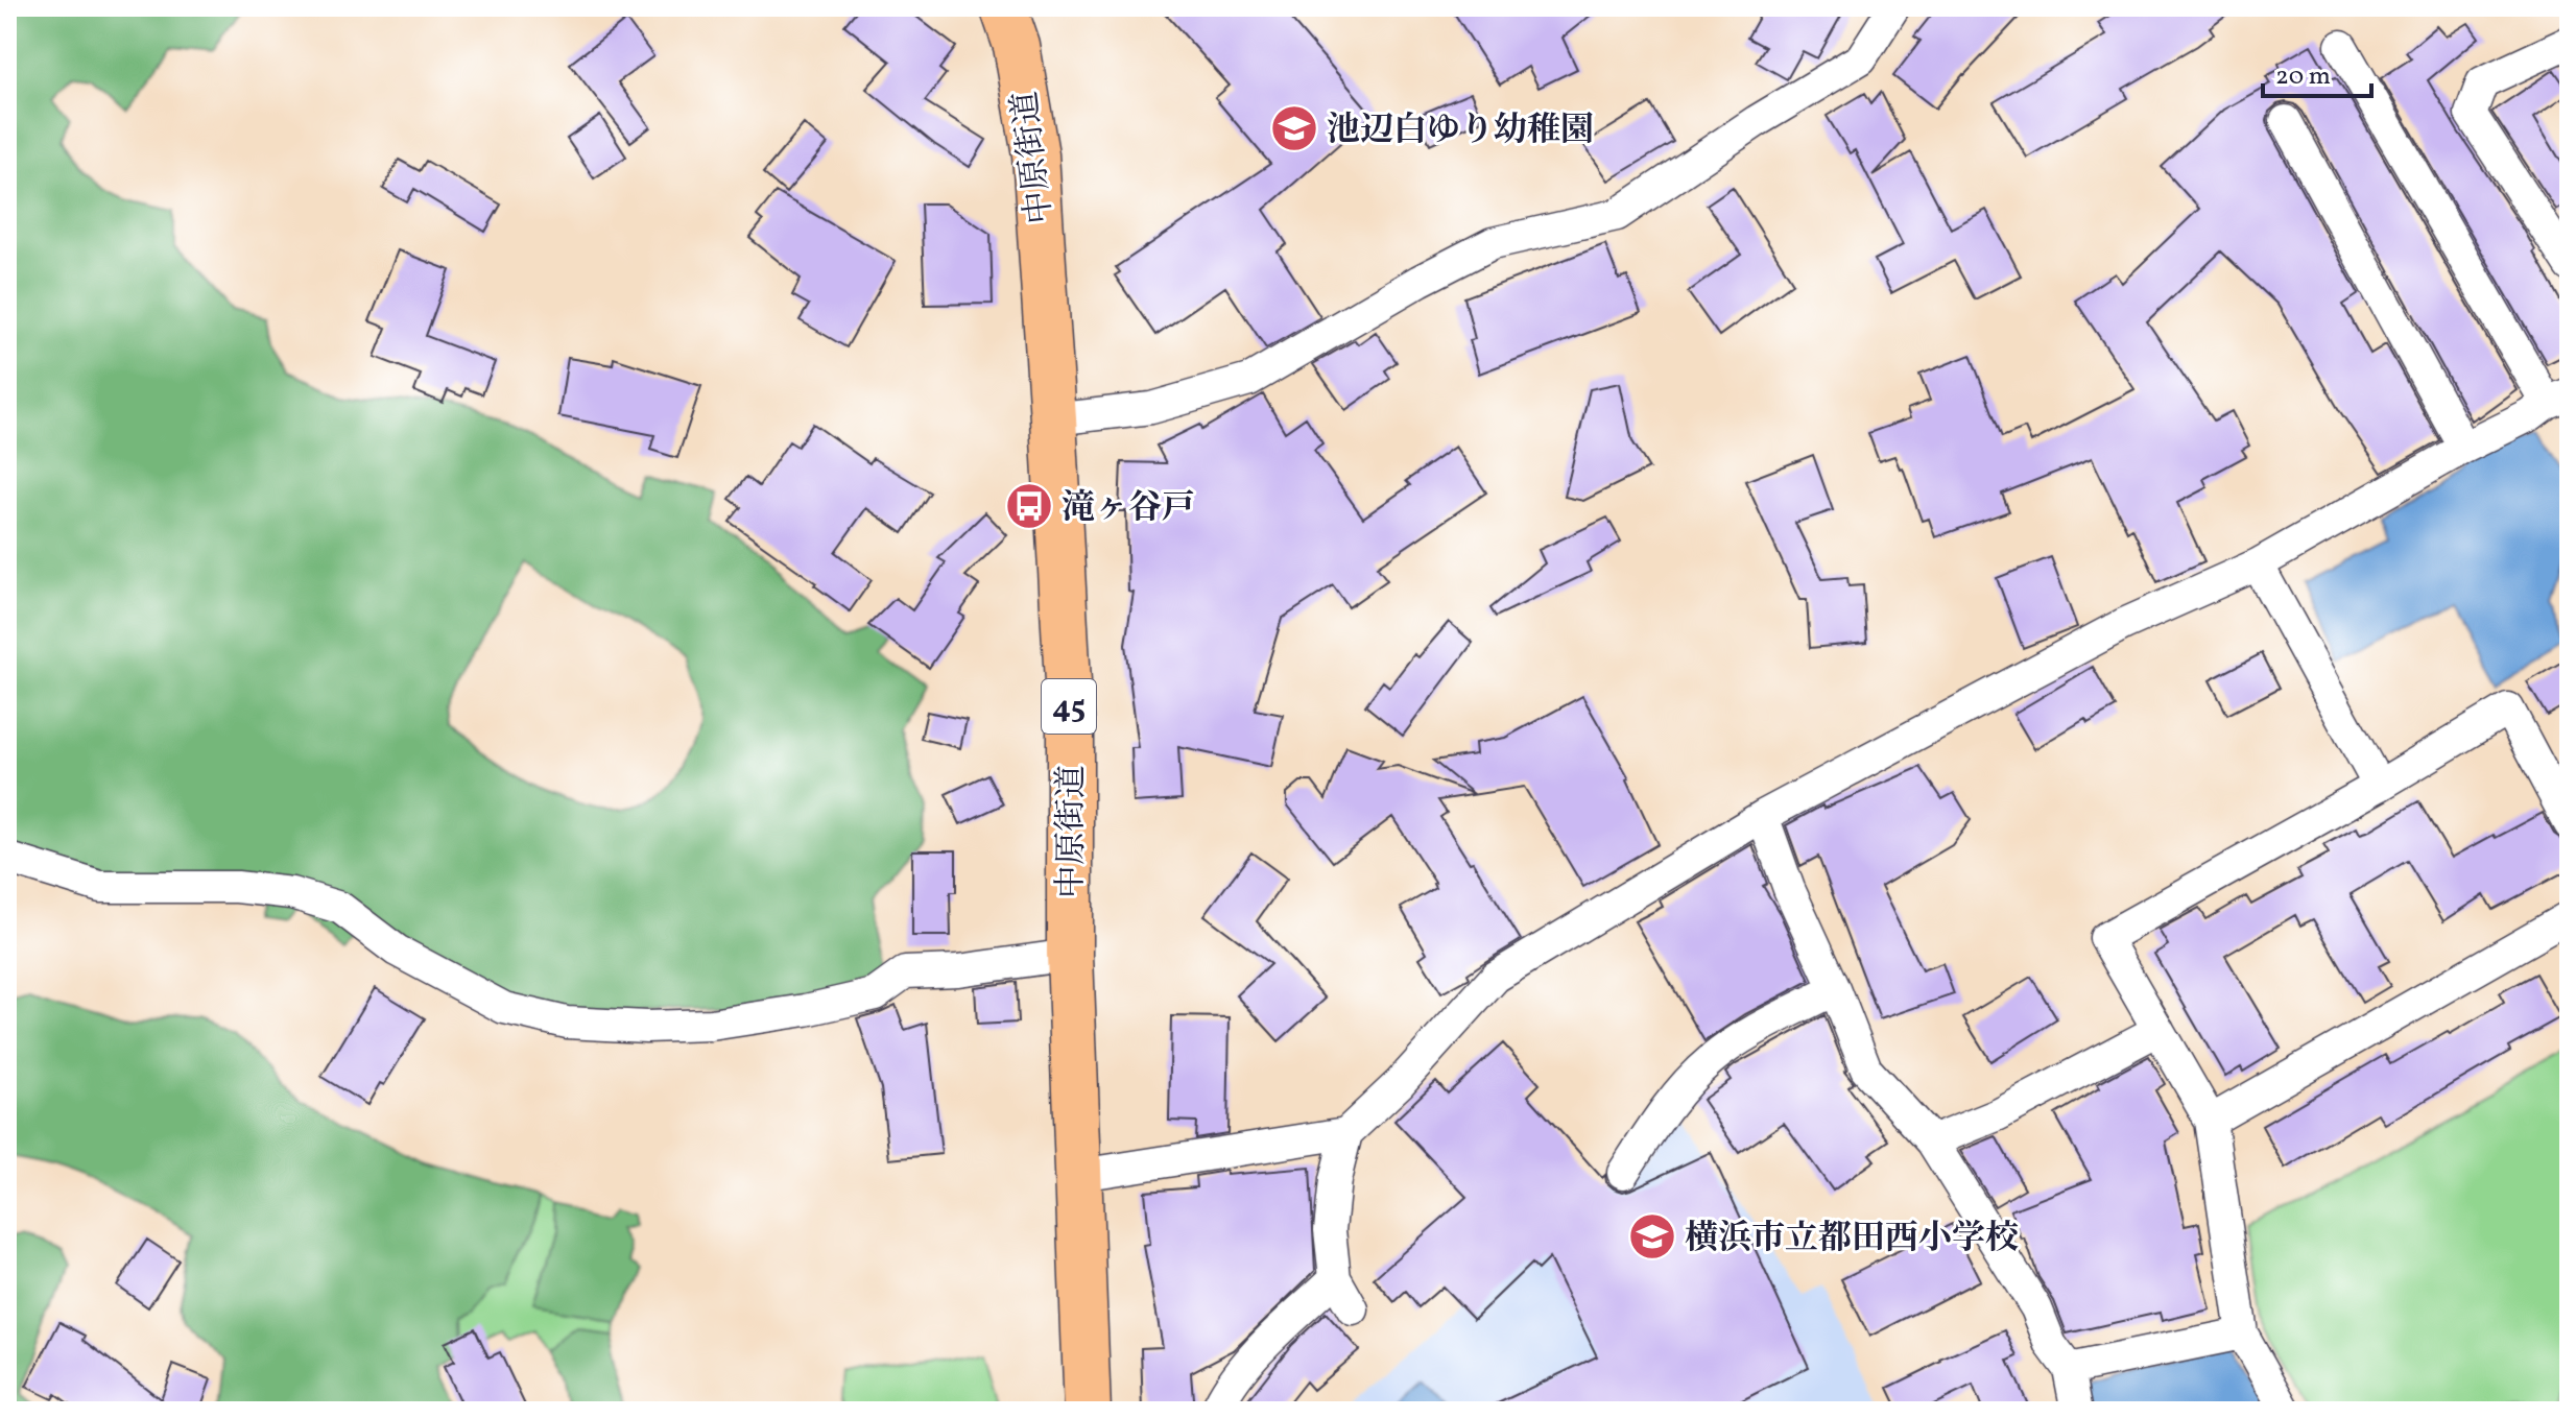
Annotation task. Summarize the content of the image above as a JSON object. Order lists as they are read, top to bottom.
{
  "streets": {
    "main road": ["中原街道", "45"]
  },
  "places": {
    "school or university": ["池辺白ゆり幼稚園", "横浜市立都田西小学校"],
    "bus stop": ["滝ヶ谷戸"]
  },
  "scale_bar": "20 m"
}
